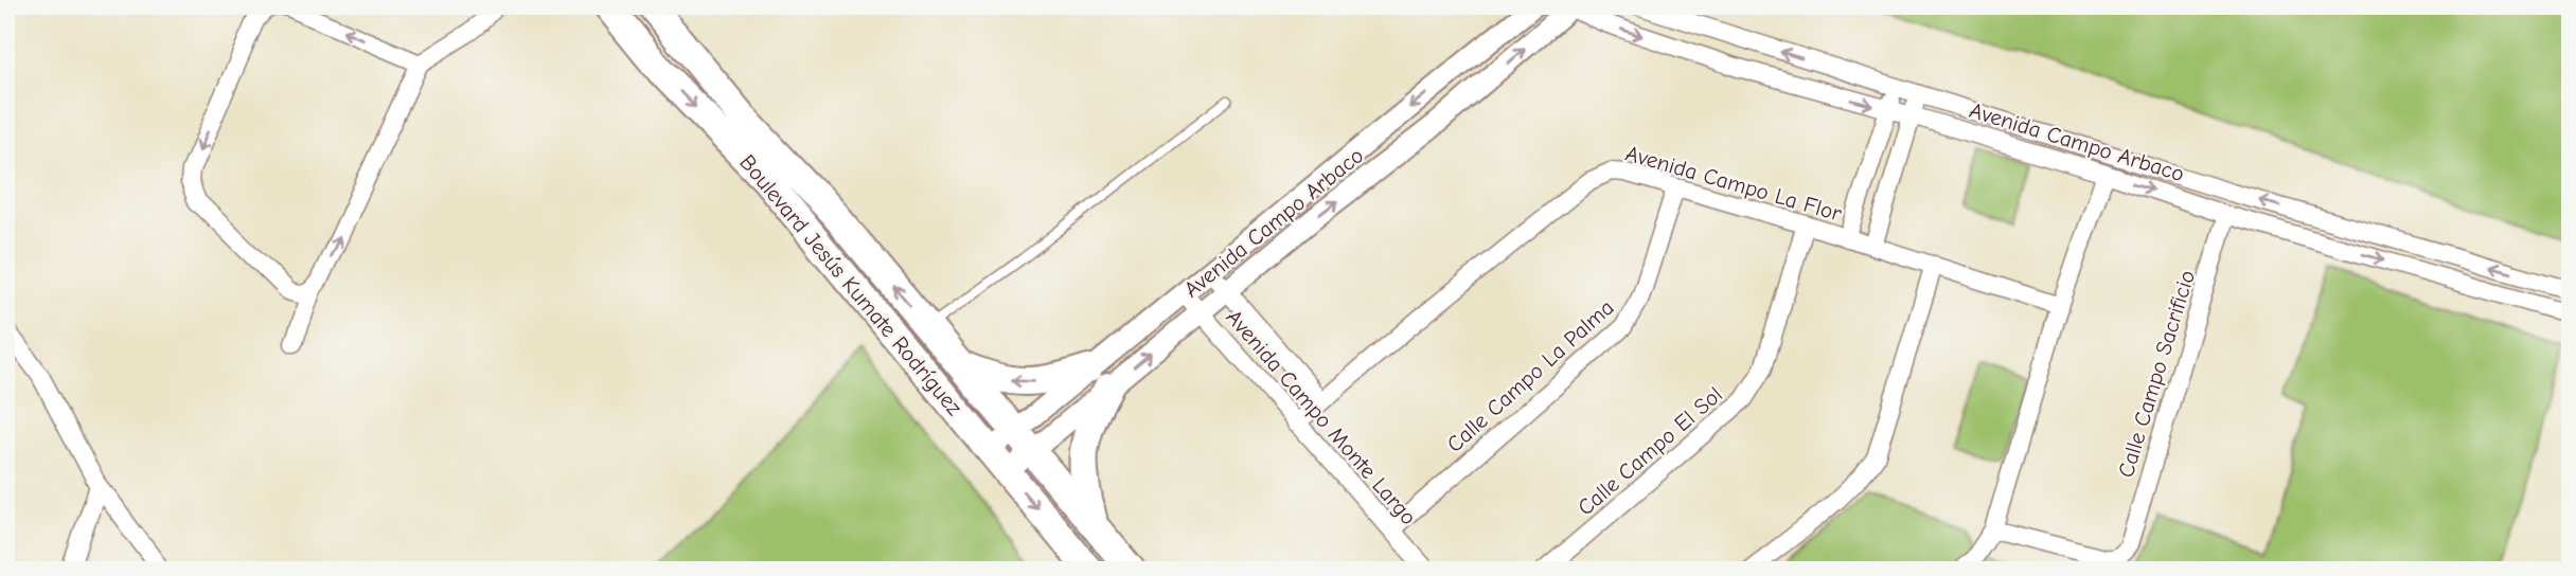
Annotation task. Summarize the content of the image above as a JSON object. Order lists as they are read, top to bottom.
{
  "streets": {
    "highway": ["Boulevard Jesús Kumate Rodríguez"],
    "street": [
      "Avenida Campo Arbaco",
      "Avenida Campo La Flor",
      "Calle Campo Sacrificio",
      "Calle Campo La Palma",
      "Avenida Campo Monte Largo",
      "Calle Campo El Sol"
    ]
  },
  "crossings": [
    ["Avenida Campo Arbaco", "Boulevard Jesús Kumate Rodríguez"],
    ["Avenida Campo Arbaco", "Calle Campo Sacrificio"],
    ["Avenida Campo Arbaco", "Avenida Campo Monte Largo"],
    ["Avenida Campo La Flor", "Calle Campo La Palma"],
    ["Avenida Campo La Flor", "Avenida Campo Monte Largo"],
    ["Avenida Campo La Flor", "Calle Campo El Sol"],
    ["Calle Campo La Palma", "Avenida Campo Monte Largo"]
  ]
}
